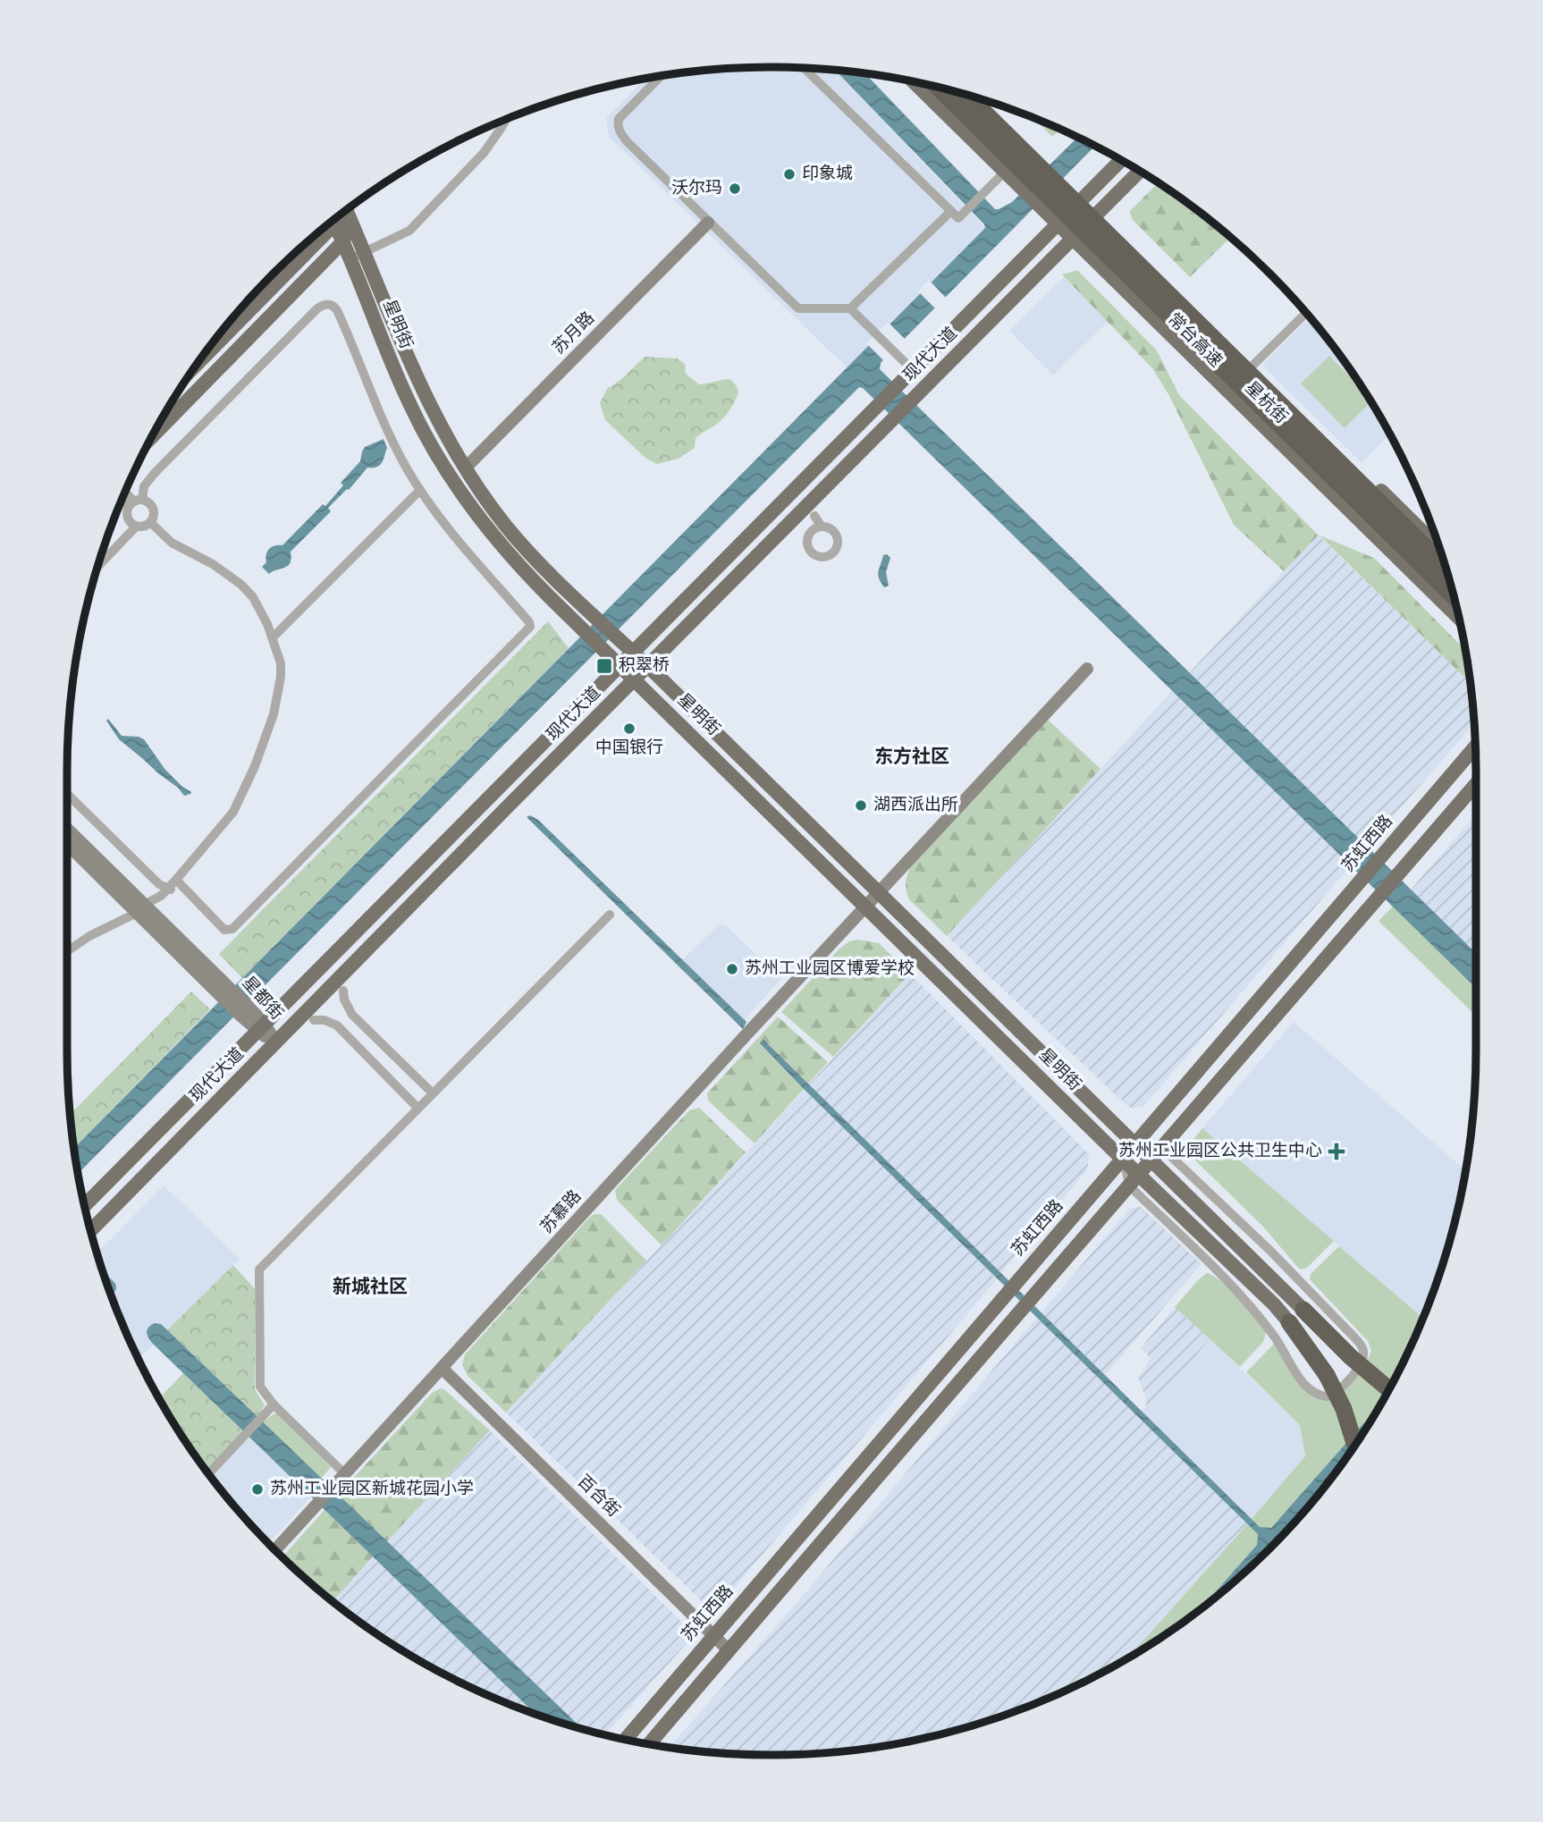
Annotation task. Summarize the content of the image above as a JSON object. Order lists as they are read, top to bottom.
{
  "streets": {
    "highway": ["常台高速"],
    "main road": [
      "星明街",
      "苏月路",
      "现代大道",
      "星杭街",
      "苏虹西路",
      "星都街",
      "苏慕路",
      "百合街"
    ]
  },
  "crossings": [
    ["星明街", "苏月路"],
    ["星明街", "现代大道"],
    ["星明街", "苏虹西路"],
    ["星明街", "苏慕路"],
    ["现代大道", "星杭街"],
    ["现代大道", "星都街"],
    ["苏虹西路", "百合街"],
    ["苏慕路", "百合街"]
  ],
  "districts": ["东方社区", "新城社区"],
  "places": {
    "other": [
      "印象城",
      "沃尔玛",
      "中国银行",
      "湖西派出所",
      "苏州工业园区博爱学校",
      "苏州工业园区新城花园小学"
    ],
    "transit": ["积翠桥"],
    "health": ["苏州工业园区公共卫生中心"]
  }
}
